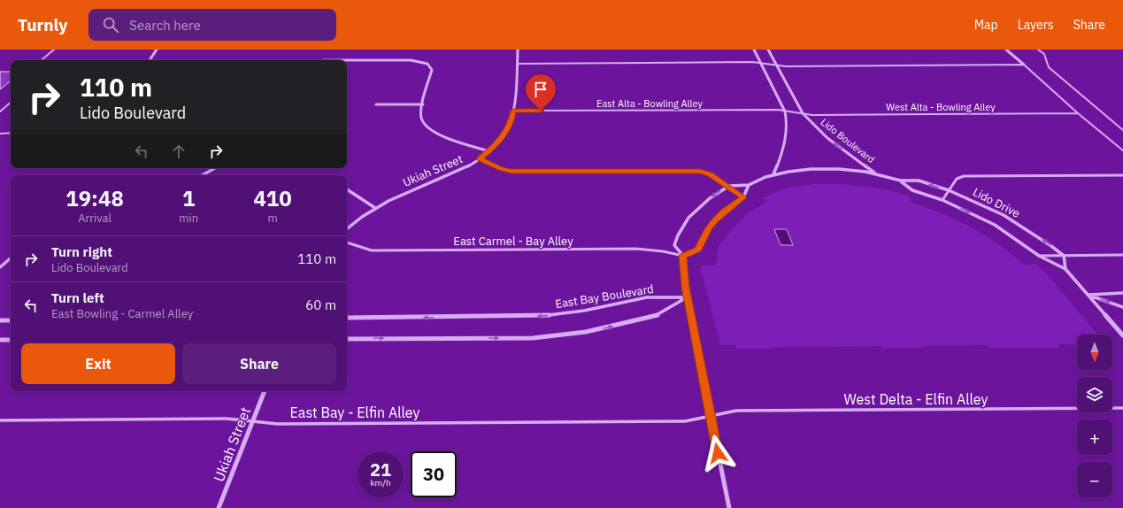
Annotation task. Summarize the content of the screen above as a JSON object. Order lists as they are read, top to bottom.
{
  "streets": {
    "street": [
      "Lido Boulevard",
      "Ukiah Street",
      "Lido Drive",
      "East Bay Boulevard"
    ],
    "lane": [
      "East Alta - Bowling Alley",
      "West Alta - Bowling Alley",
      "East Carmel - Bay Alley",
      "West Delta - Elfin Alley",
      "East Bay - Elfin Alley"
    ]
  },
  "crossings": [
    ["East Alta - Bowling Alley", "West Alta - Bowling Alley"],
    ["East Alta - Bowling Alley", "Lido Boulevard"],
    ["East Alta - Bowling Alley", "Ukiah Street"],
    ["West Alta - Bowling Alley", "Lido Boulevard"],
    ["Lido Boulevard", "Lido Drive"],
    ["Lido Boulevard", "East Carmel - Bay Alley"],
    ["Lido Boulevard", "East Bay Boulevard"],
    ["Lido Boulevard", "West Delta - Elfin Alley"],
    ["Lido Boulevard", "East Bay - Elfin Alley"],
    ["Ukiah Street", "East Bay - Elfin Alley"],
    ["West Delta - Elfin Alley", "East Bay - Elfin Alley"]
  ],
  "north": "bottom",
  "page": {
    "header": "Turnly",
    "search": "Search here",
    "nav": ["Map", "Layers", "Share"],
    "turn": ["110 m", "Lido Boulevard"],
    "eta": [
      "19:48",
      "Arrival",
      "1",
      "min",
      "410",
      "m"
    ],
    "list": [
      {
        "name": "Turn right",
        "note": "Lido Boulevard",
        "value": "110 m"
      },
      {
        "name": "Turn left",
        "note": "East Bowling - Carmel Alley",
        "value": "60 m"
      }
    ],
    "map_buttons": ["+", "−"],
    "buttons": ["Exit", "Share"],
    "speed": "21 km/h",
    "limit": "30"
  }
}
